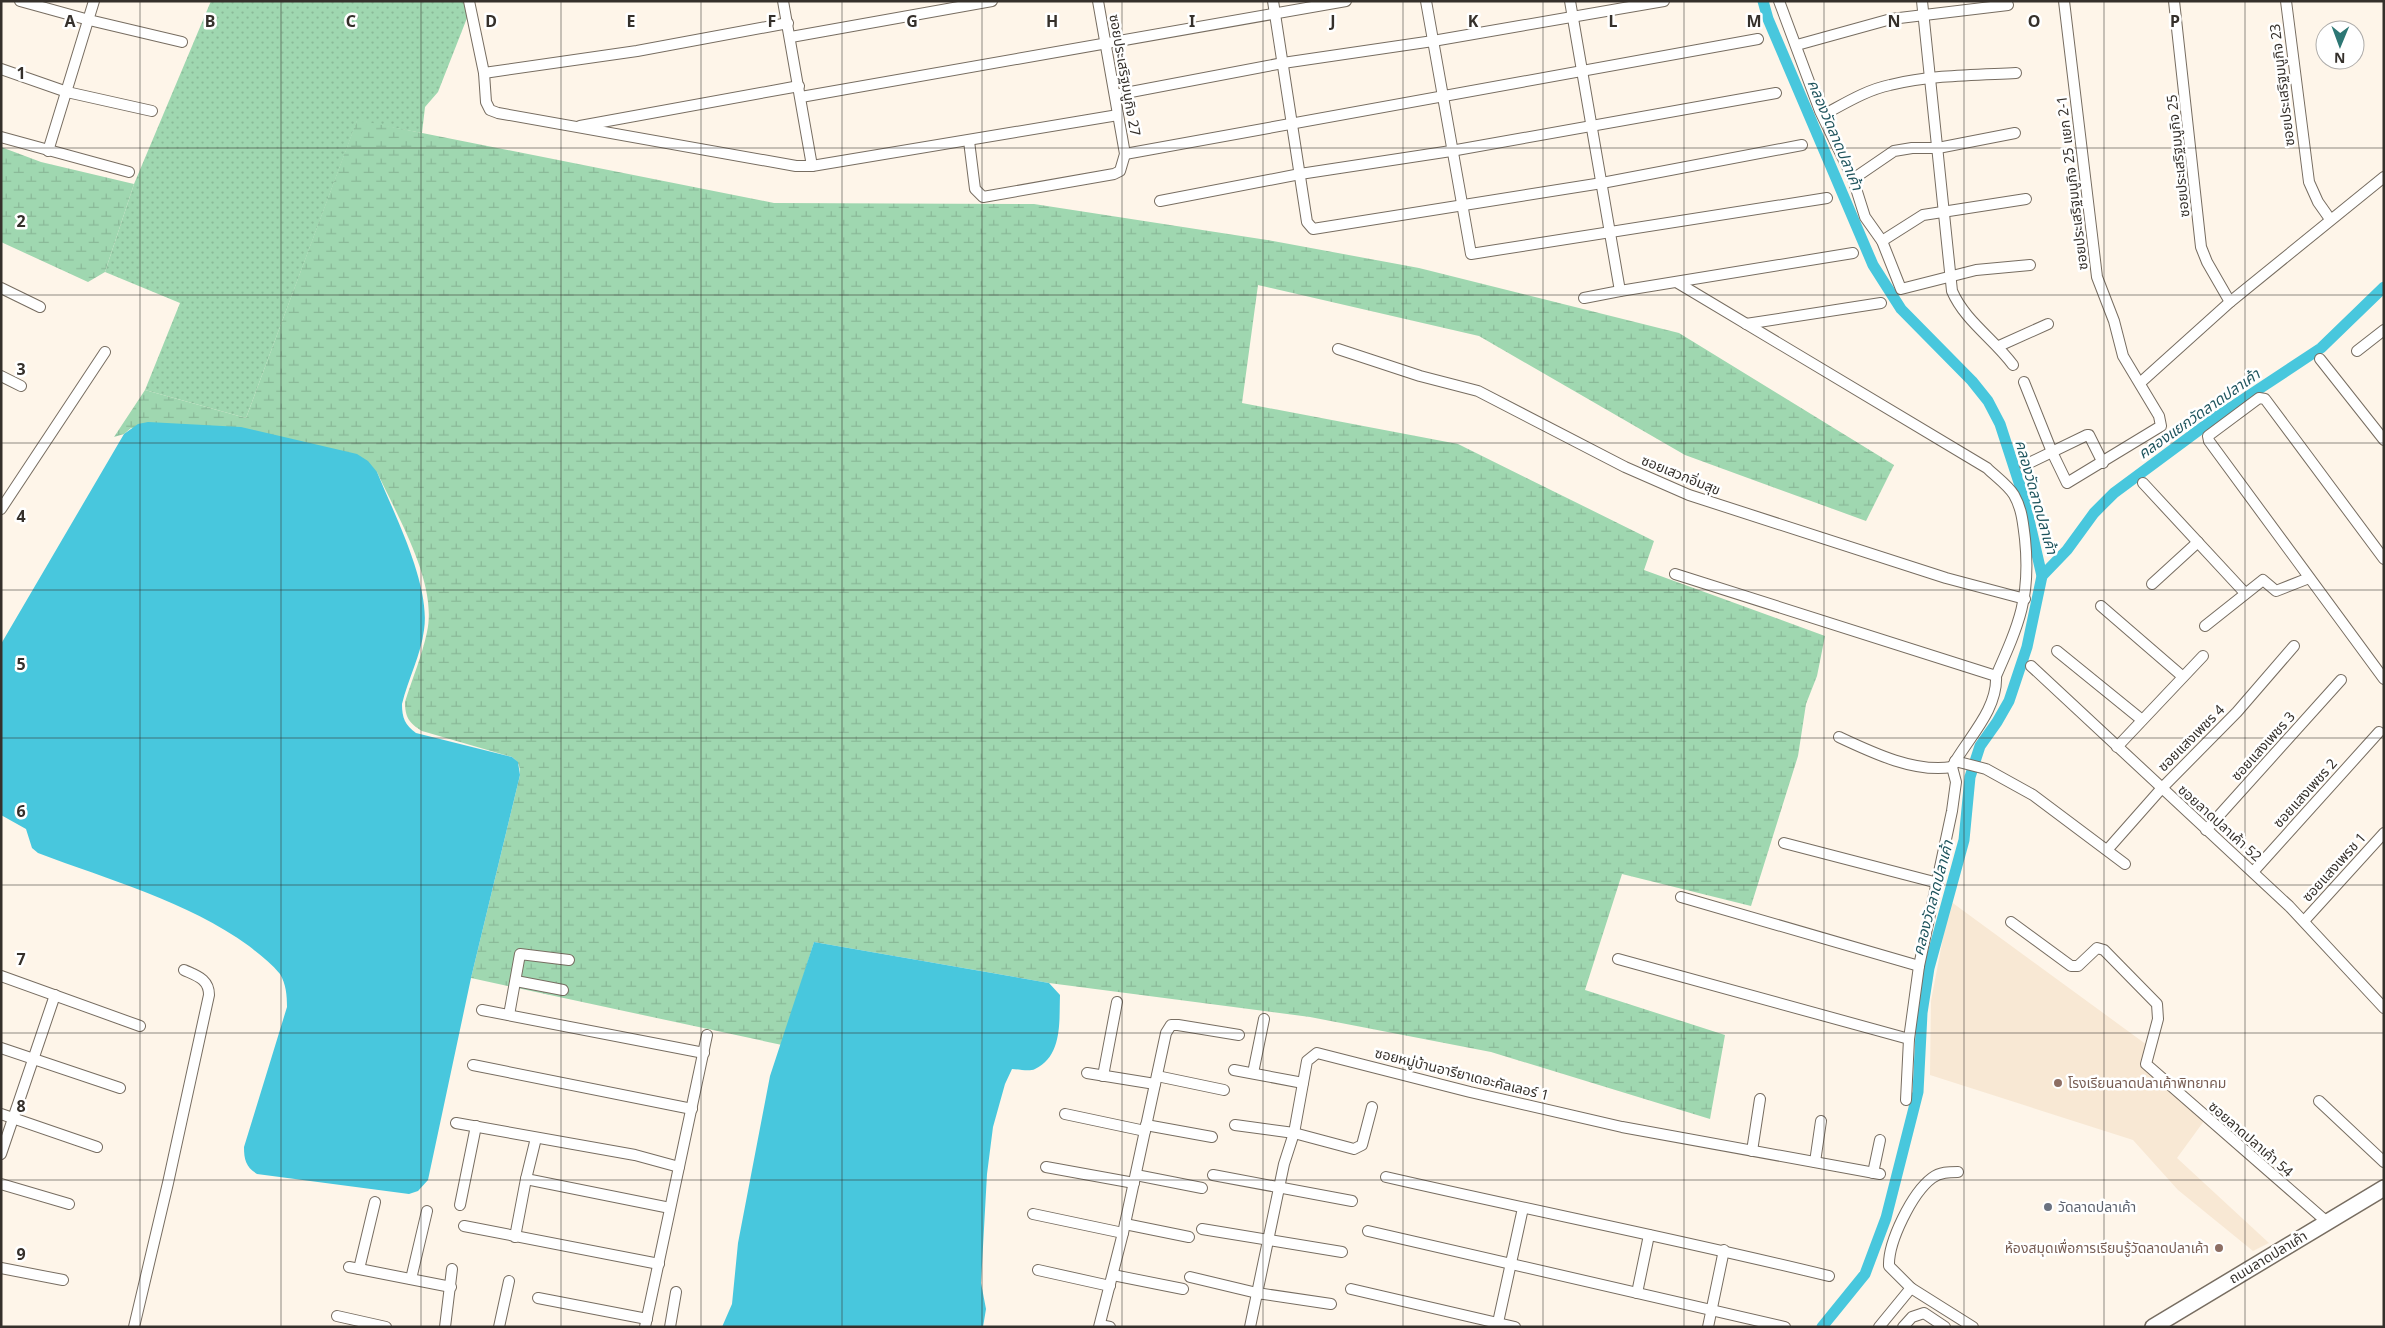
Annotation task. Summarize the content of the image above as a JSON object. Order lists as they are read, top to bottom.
{
  "streets": {
    "main road": ["ถนนลาดปลาเค้า"],
    "street": [
      "ซอยประเสริฐมนูกิจ 27",
      "ซอยประเสริฐมนูกิจ 23",
      "ซอยประเสริฐมนูกิจ 25",
      "ซอยประเสริฐมนูกิจ 25 แยก 2-1",
      "ซอยเสวกอิ่มสุข",
      "ซอยแสงเพชร 4",
      "ซอยแสงเพชร 3",
      "ซอยแสงเพชร 2",
      "ซอยลาดปลาเค้า 52",
      "ซอยแสงเพรช 1",
      "ซอยหมู่บ้านอารียาเดอะคัลเลอร์ 1",
      "ซอยลาดปลาเค้า 54"
    ]
  },
  "crossings": [
    ["ซอยแสงเพชร 4", "ซอยลาดปลาเค้า 52"],
    ["ซอยแสงเพชร 3", "ซอยลาดปลาเค้า 52"],
    ["ซอยแสงเพชร 2", "ซอยลาดปลาเค้า 52"],
    ["ซอยลาดปลาเค้า 52", "ซอยแสงเพรช 1"],
    ["ซอยลาดปลาเค้า 54", "ถนนลาดปลาเค้า"]
  ],
  "water": ["คลองวัดลาดปลาเค้า", "คลองแยกวัดลาดปลาเค้า"],
  "places": ["โรงเรียนลาดปลาเค้าพิทยาคม", "วัดลาดปลาเค้า", "ห้องสมุดเพื่อการเรียนรู้วัดลาดปลาเค้า"],
  "north": "bottom",
  "grid": {
    "columns": [
      "A",
      "B",
      "C",
      "D",
      "E",
      "F",
      "G",
      "H",
      "I",
      "J",
      "K",
      "L",
      "M",
      "N",
      "O",
      "P"
    ],
    "rows": [
      "1",
      "2",
      "3",
      "4",
      "5",
      "6",
      "7",
      "8",
      "9"
    ]
  }
}
